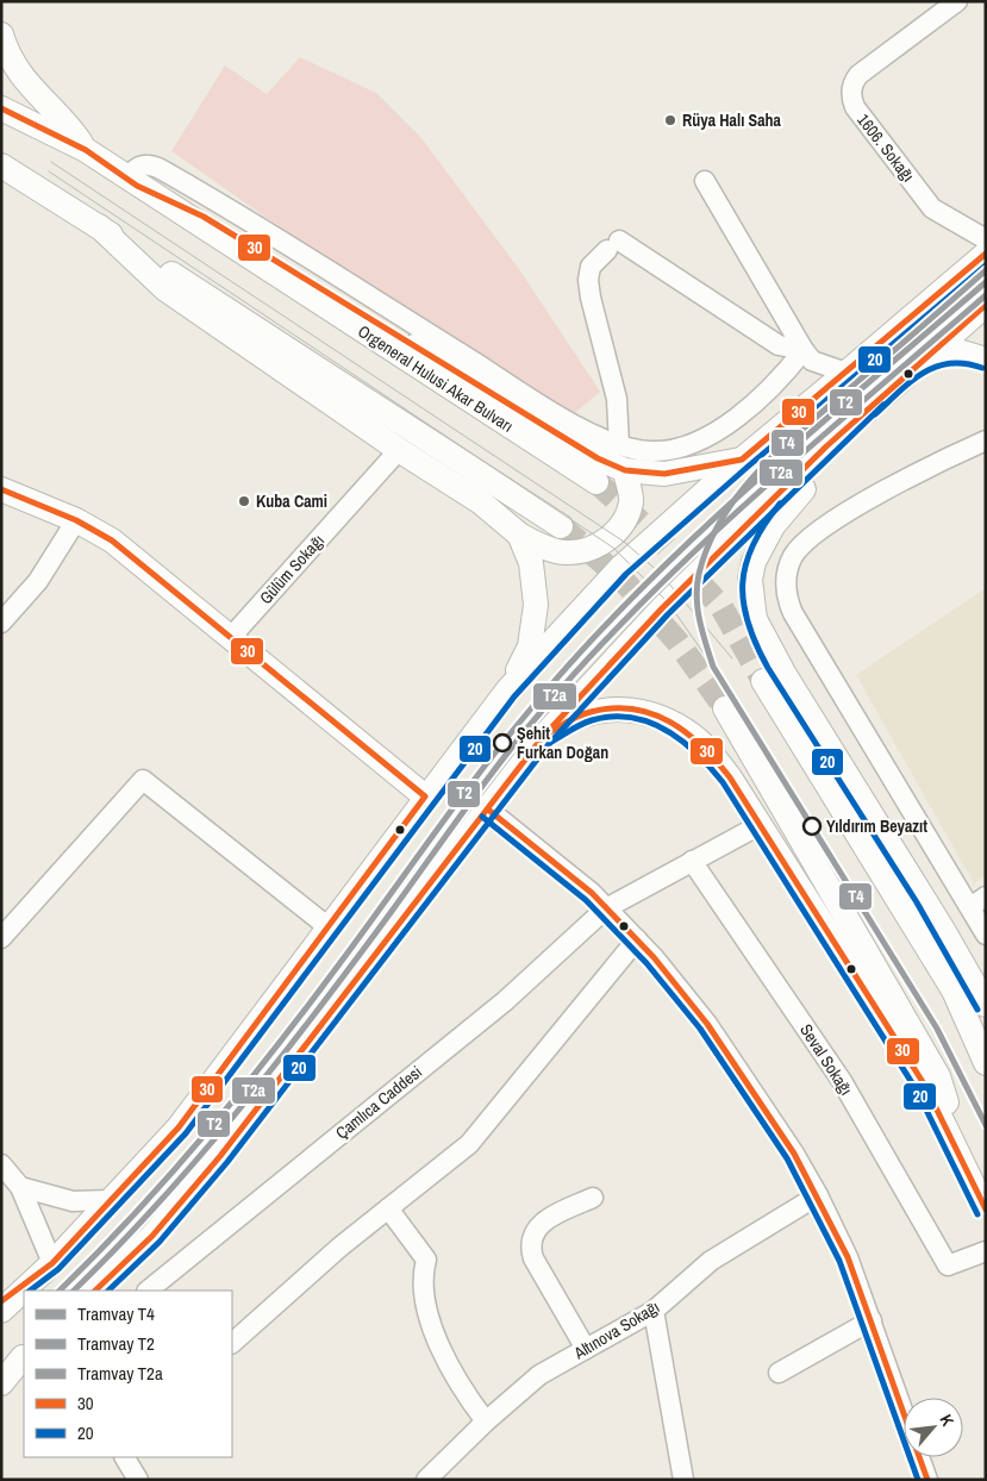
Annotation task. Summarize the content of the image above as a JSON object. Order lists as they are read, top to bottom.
{
  "streets": {
    "main road": ["Orgeneral Hulusi Akar Bulvarı"],
    "street": [
      "1606. Sokağı",
      "Gülüm Sokağı",
      "Seval Sokağı",
      "Çamlıca Caddesi",
      "Altınova Sokağı"
    ]
  },
  "crossings": [
    ["Seval Sokağı", "Çamlıca Caddesi"]
  ],
  "places": [
    "Rüya Halı Saha",
    "Kuba Cami",
    "Şehit Furkan Doğan",
    "Yıldırım Beyazıt"
  ],
  "lines": [
    "transit line 30",
    "transit line 20",
    "tram line T4",
    "tram line T2",
    "tram line T2a"
  ],
  "legend": [
    "Tramvay T4",
    "Tramvay T2",
    "Tramvay T2a",
    "30",
    "20"
  ],
  "north": "top right"
}
